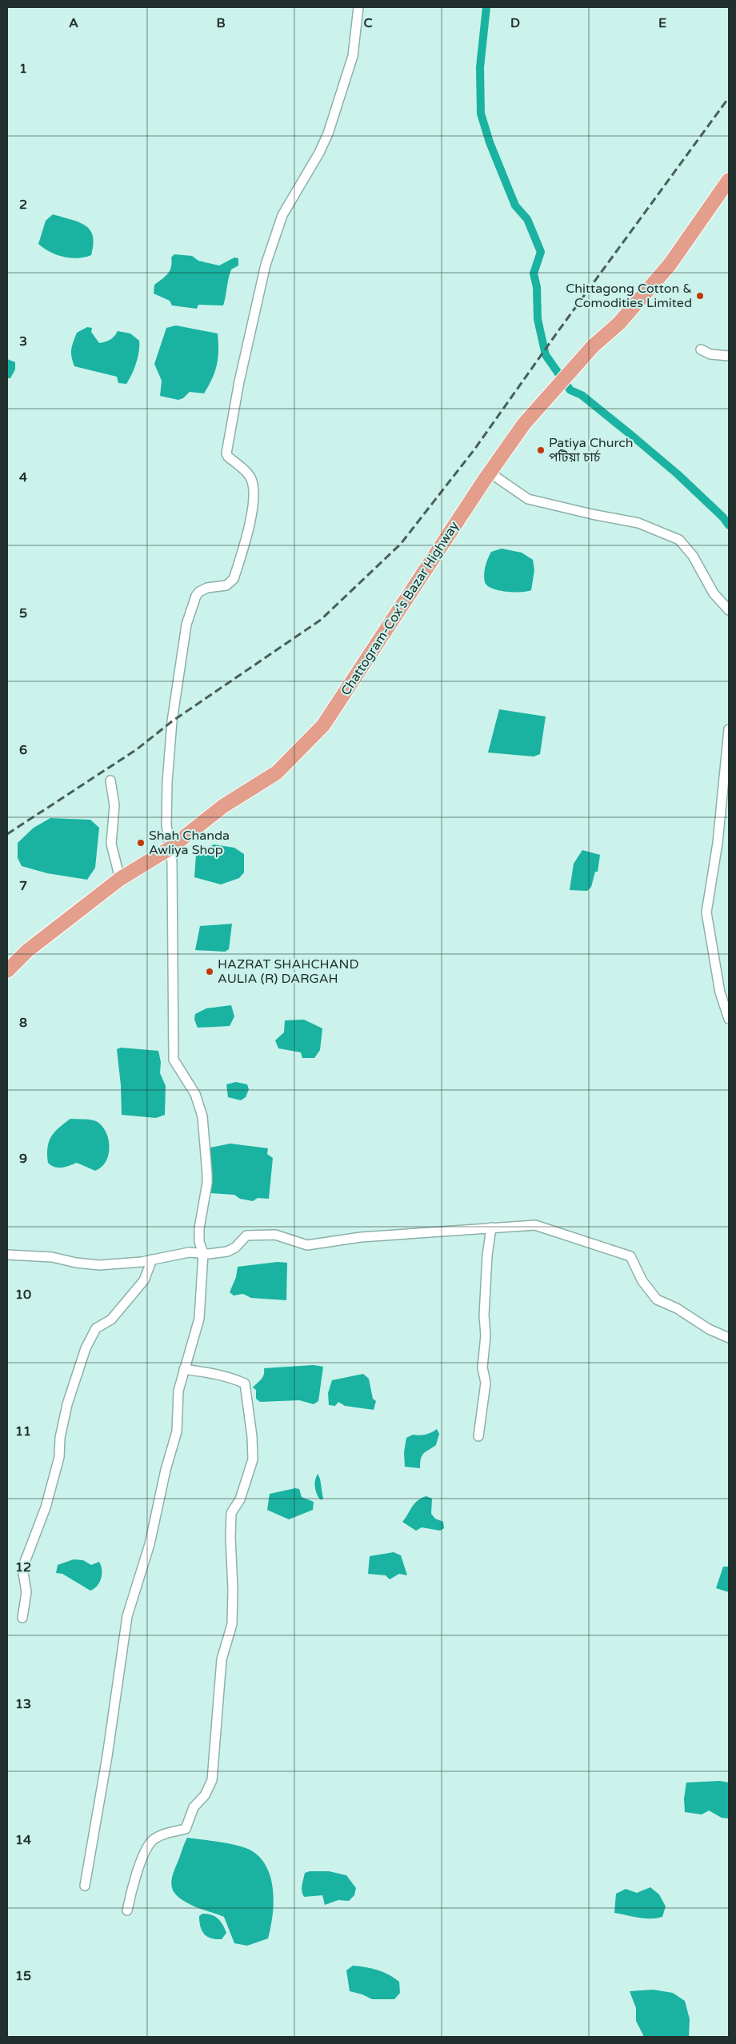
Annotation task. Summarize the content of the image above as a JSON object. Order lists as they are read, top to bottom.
{
  "streets": {
    "highway": ["Chattogram-Cox's Bazar Highway"]
  },
  "places": [
    "Chittagong Cotton & Comodities Limited",
    "Patiya Church পটিয়া চার্চ",
    "Shah Chanda Awliya Shop",
    "HAZRAT SHAHCHAND AULIA (R) DARGAH"
  ],
  "grid": {
    "columns": [
      "A",
      "B",
      "C",
      "D",
      "E"
    ],
    "rows": [
      "1",
      "2",
      "3",
      "4",
      "5",
      "6",
      "7",
      "8",
      "9",
      "10",
      "11",
      "12",
      "13",
      "14",
      "15"
    ]
  }
}
